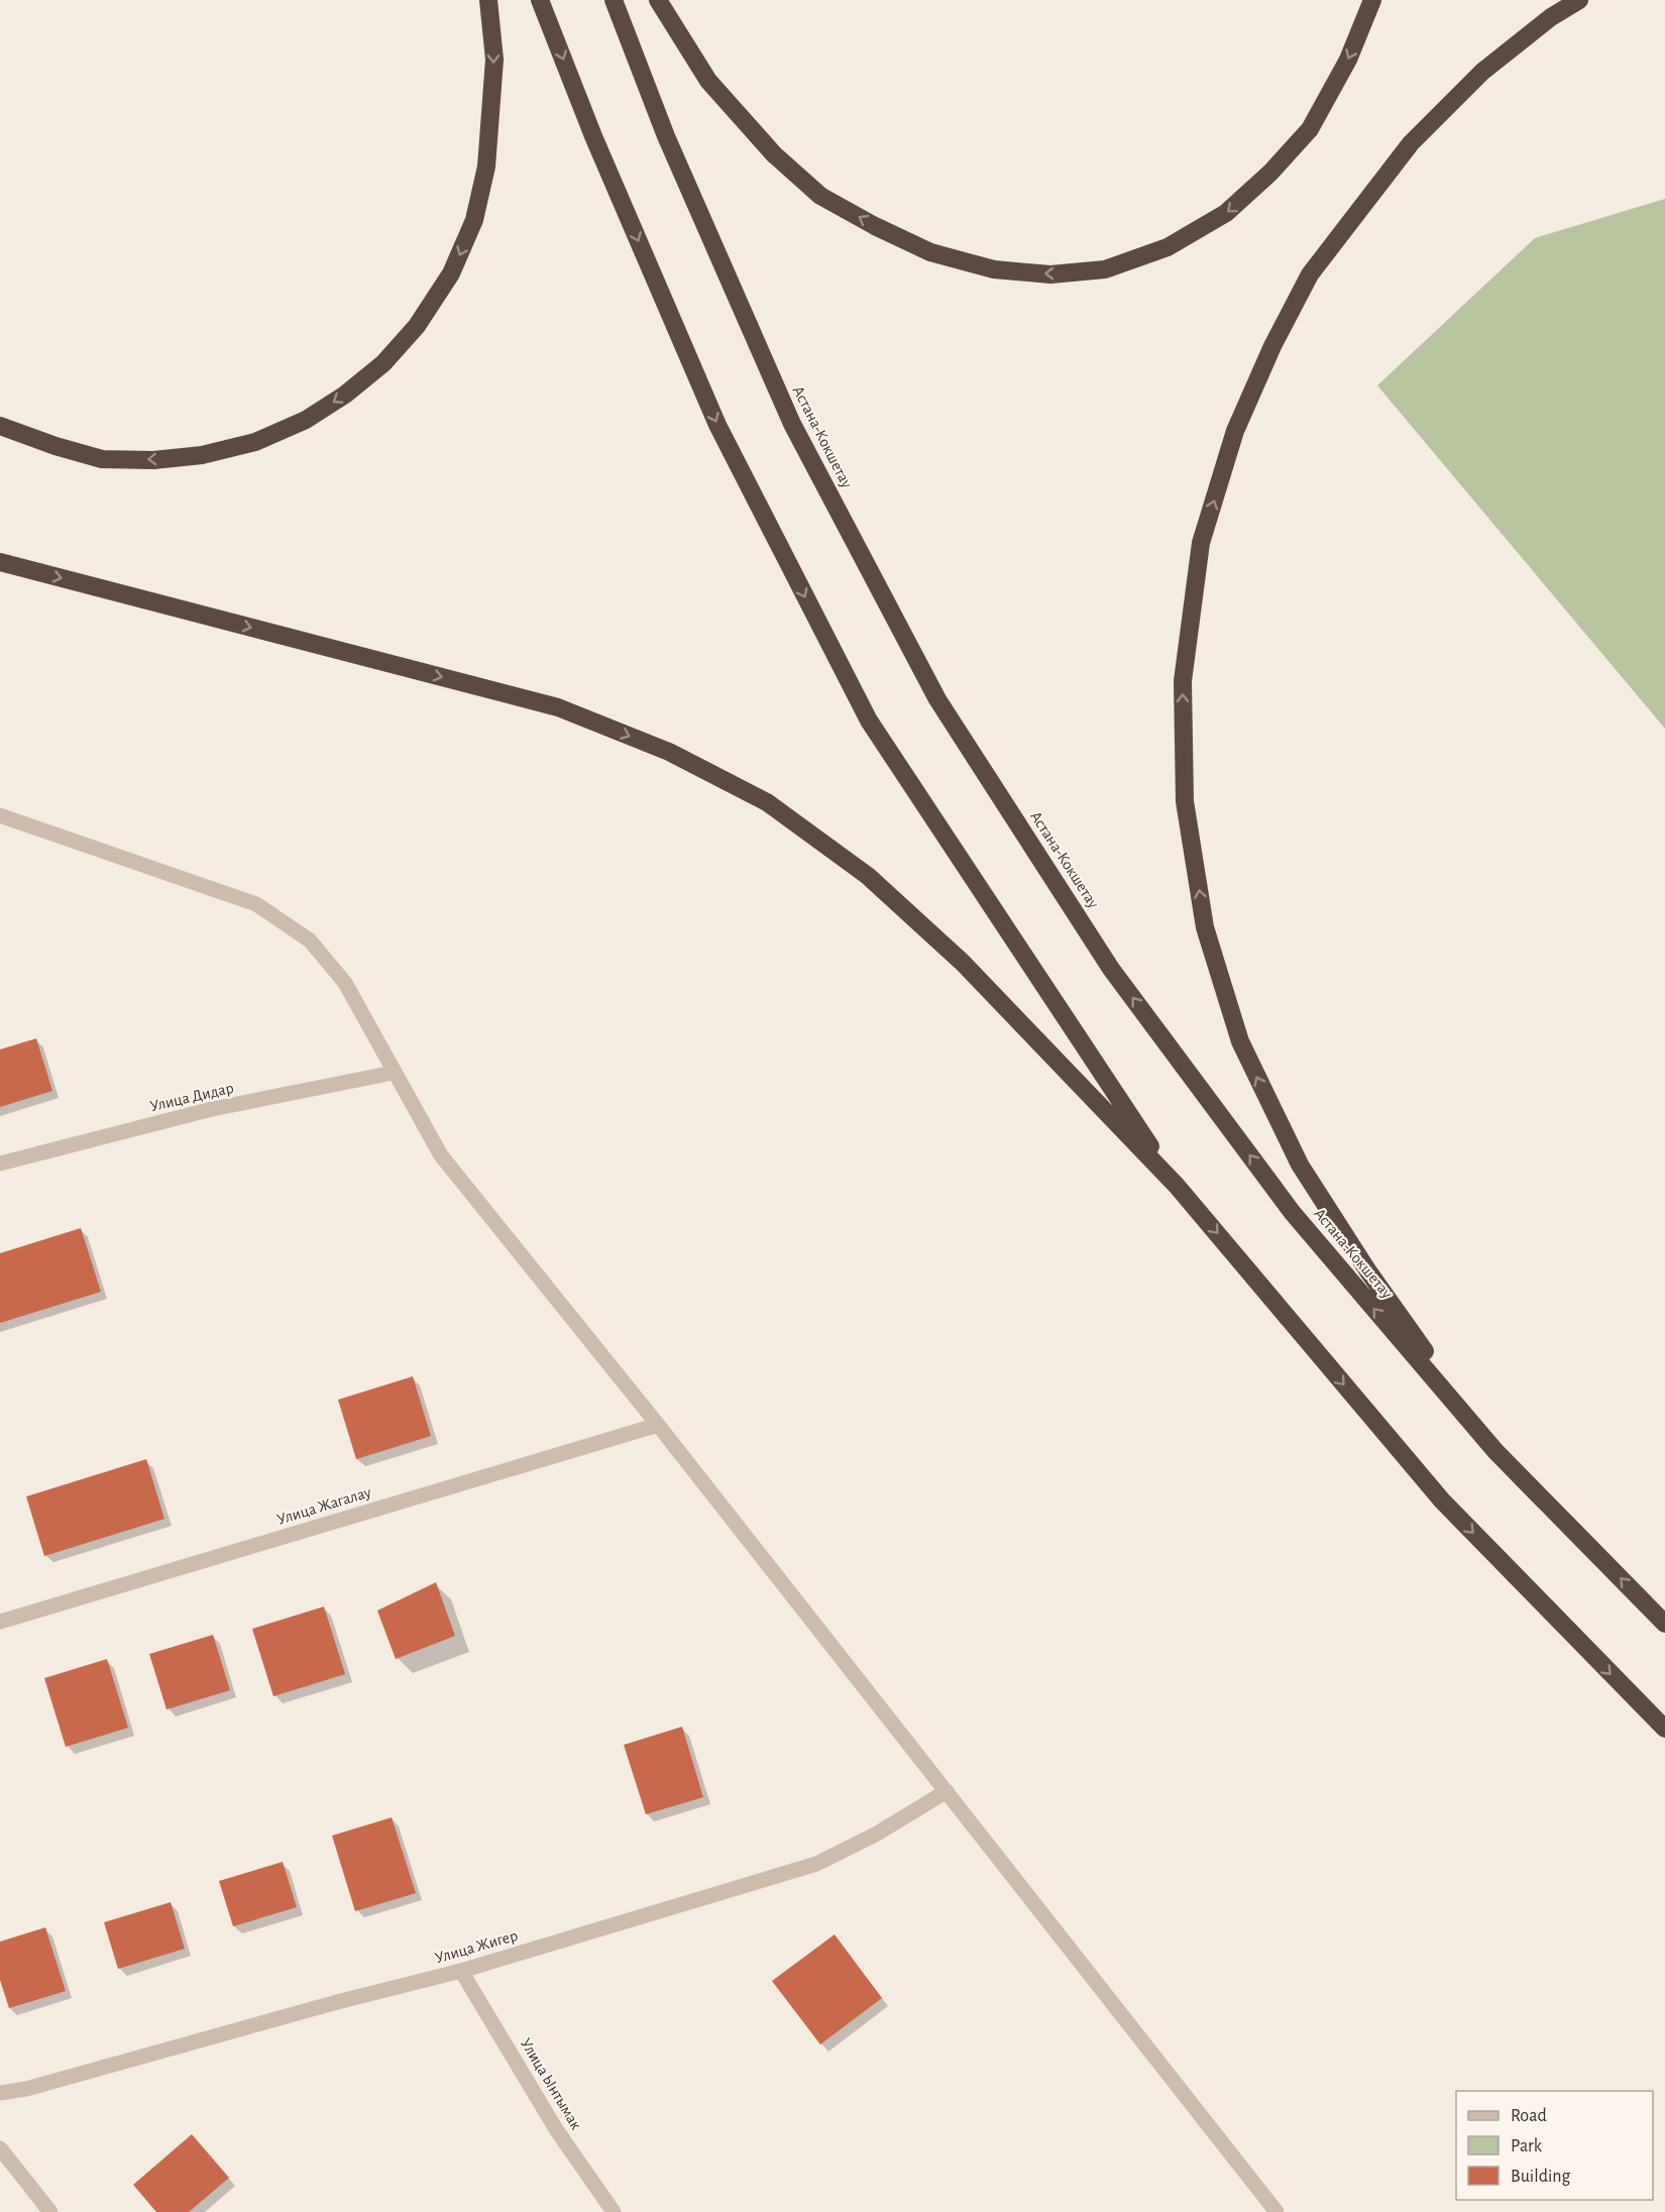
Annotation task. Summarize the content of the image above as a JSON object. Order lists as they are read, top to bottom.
{
  "streets": {
    "highway": ["Астана-Кокшетау"],
    "street": [
      "Улица Дидар",
      "Улица Жагалау",
      "Улица Жигер",
      "Улица Ынтымак"
    ]
  },
  "crossings": [
    ["Улица Жигер", "Улица Ынтымак"]
  ],
  "legend": ["Road", "Park", "Building"]
}
